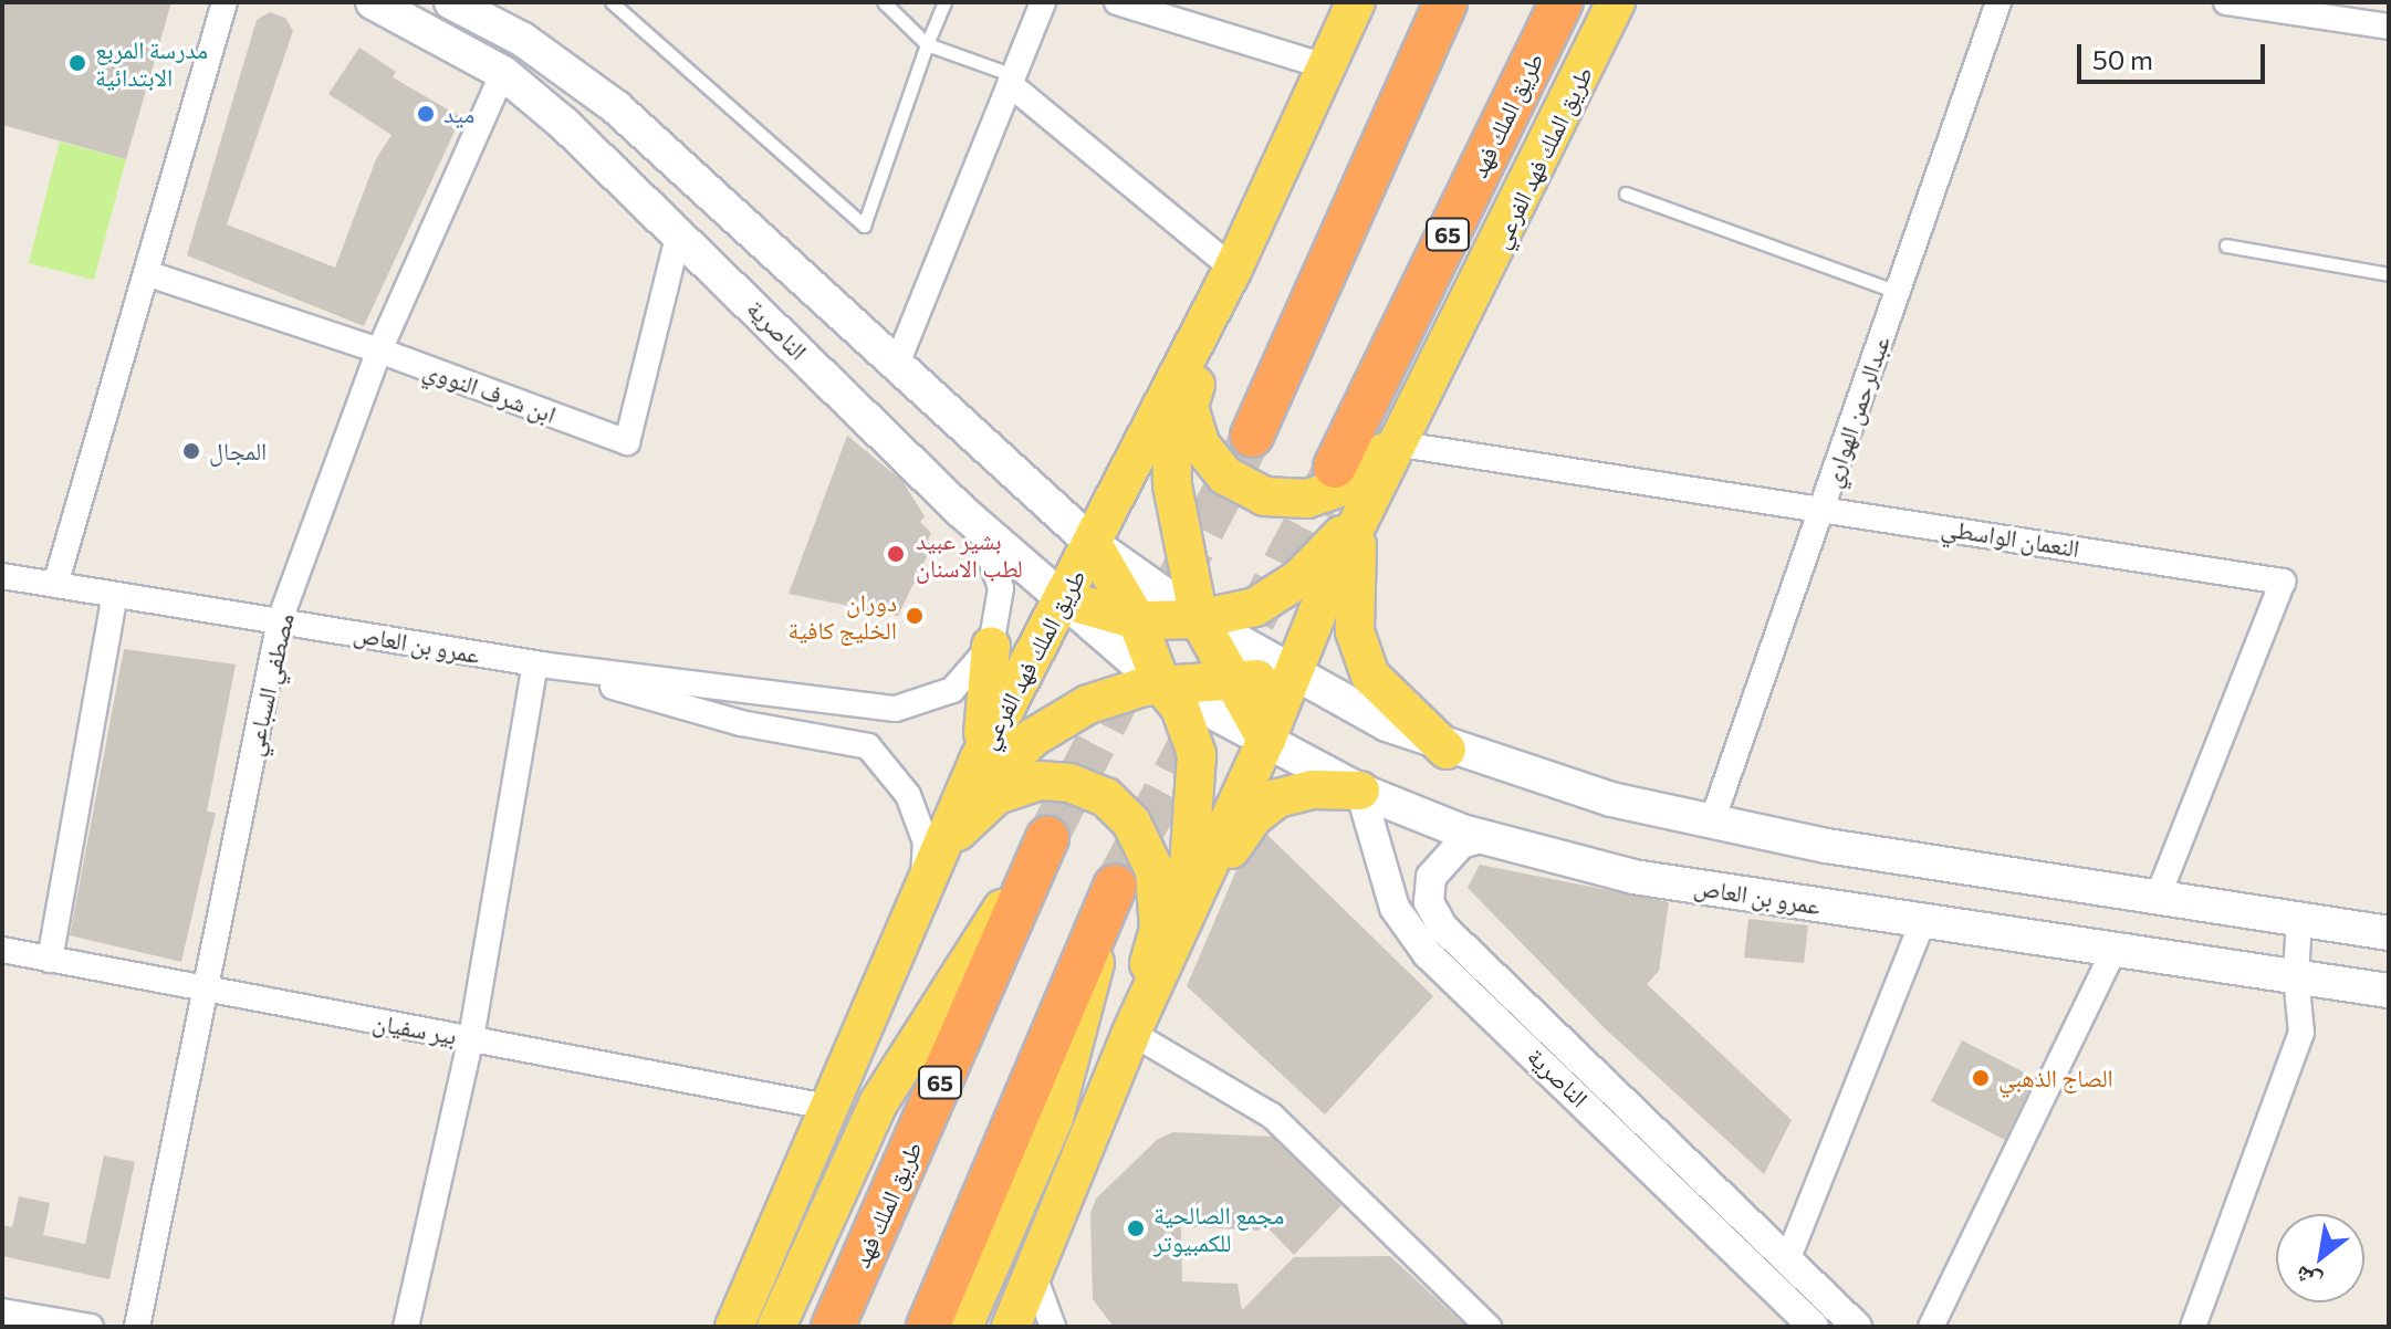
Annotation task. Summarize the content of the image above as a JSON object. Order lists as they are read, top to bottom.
{
  "streets": {
    "highway": ["طريق الملك فهد", "65"],
    "main road": ["طريق الملك فهد الفرعي", "الناصرية", "عمرو بن العاص"],
    "street": [
      "ابن شرف النووي",
      "عبدالرحمن الهواري",
      "النعمان الواسطي",
      "مصطفي السباعي",
      "بير سفيان"
    ]
  },
  "crossings": [
    ["طريق الملك فهد الفرعي", "الناصرية"],
    ["طريق الملك فهد الفرعي", "النعمان الواسطي"],
    ["طريق الملك فهد الفرعي", "عمرو بن العاص"],
    ["طريق الملك فهد الفرعي", "بير سفيان"],
    ["الناصرية", "ابن شرف النووي"],
    ["الناصرية", "عمرو بن العاص"],
    ["الناصرية", "مصطفي السباعي"],
    ["ابن شرف النووي", "مصطفي السباعي"],
    ["عبدالرحمن الهواري", "النعمان الواسطي"],
    ["عمرو بن العاص", "مصطفي السباعي"],
    ["مصطفي السباعي", "بير سفيان"]
  ],
  "places": [
    "مدرسة المربع الابتدائية",
    "ميد",
    "المجال",
    "بشير عبيد لطب الاسنان",
    "دوران الخليج كافية",
    "الصاج الذهبي",
    "مجمع الصالحية للكمبيوتر"
  ],
  "scale_bar": "50 m",
  "north": "bottom left"
}
